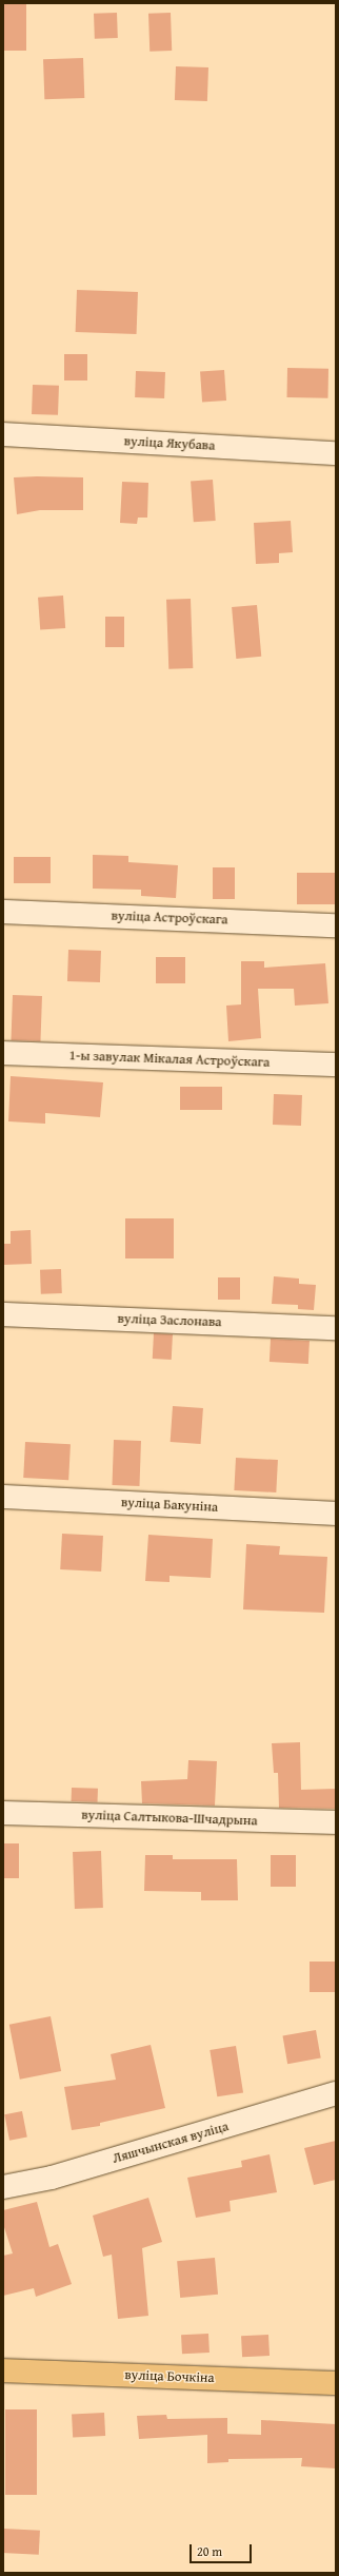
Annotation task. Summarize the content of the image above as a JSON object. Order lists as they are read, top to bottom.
{
  "streets": {
    "main road": ["вуліца Бочкіна"],
    "street": [
      "вуліца Якубава",
      "вуліца Астроўскага",
      "1-ы завулак Мікалая Астроўскага",
      "вуліца Заслонава",
      "вуліца Бакуніна",
      "вуліца Салтыкова-Шчадрына",
      "Ляшчынская вуліца"
    ]
  },
  "scale_bar": "20 m"
}
